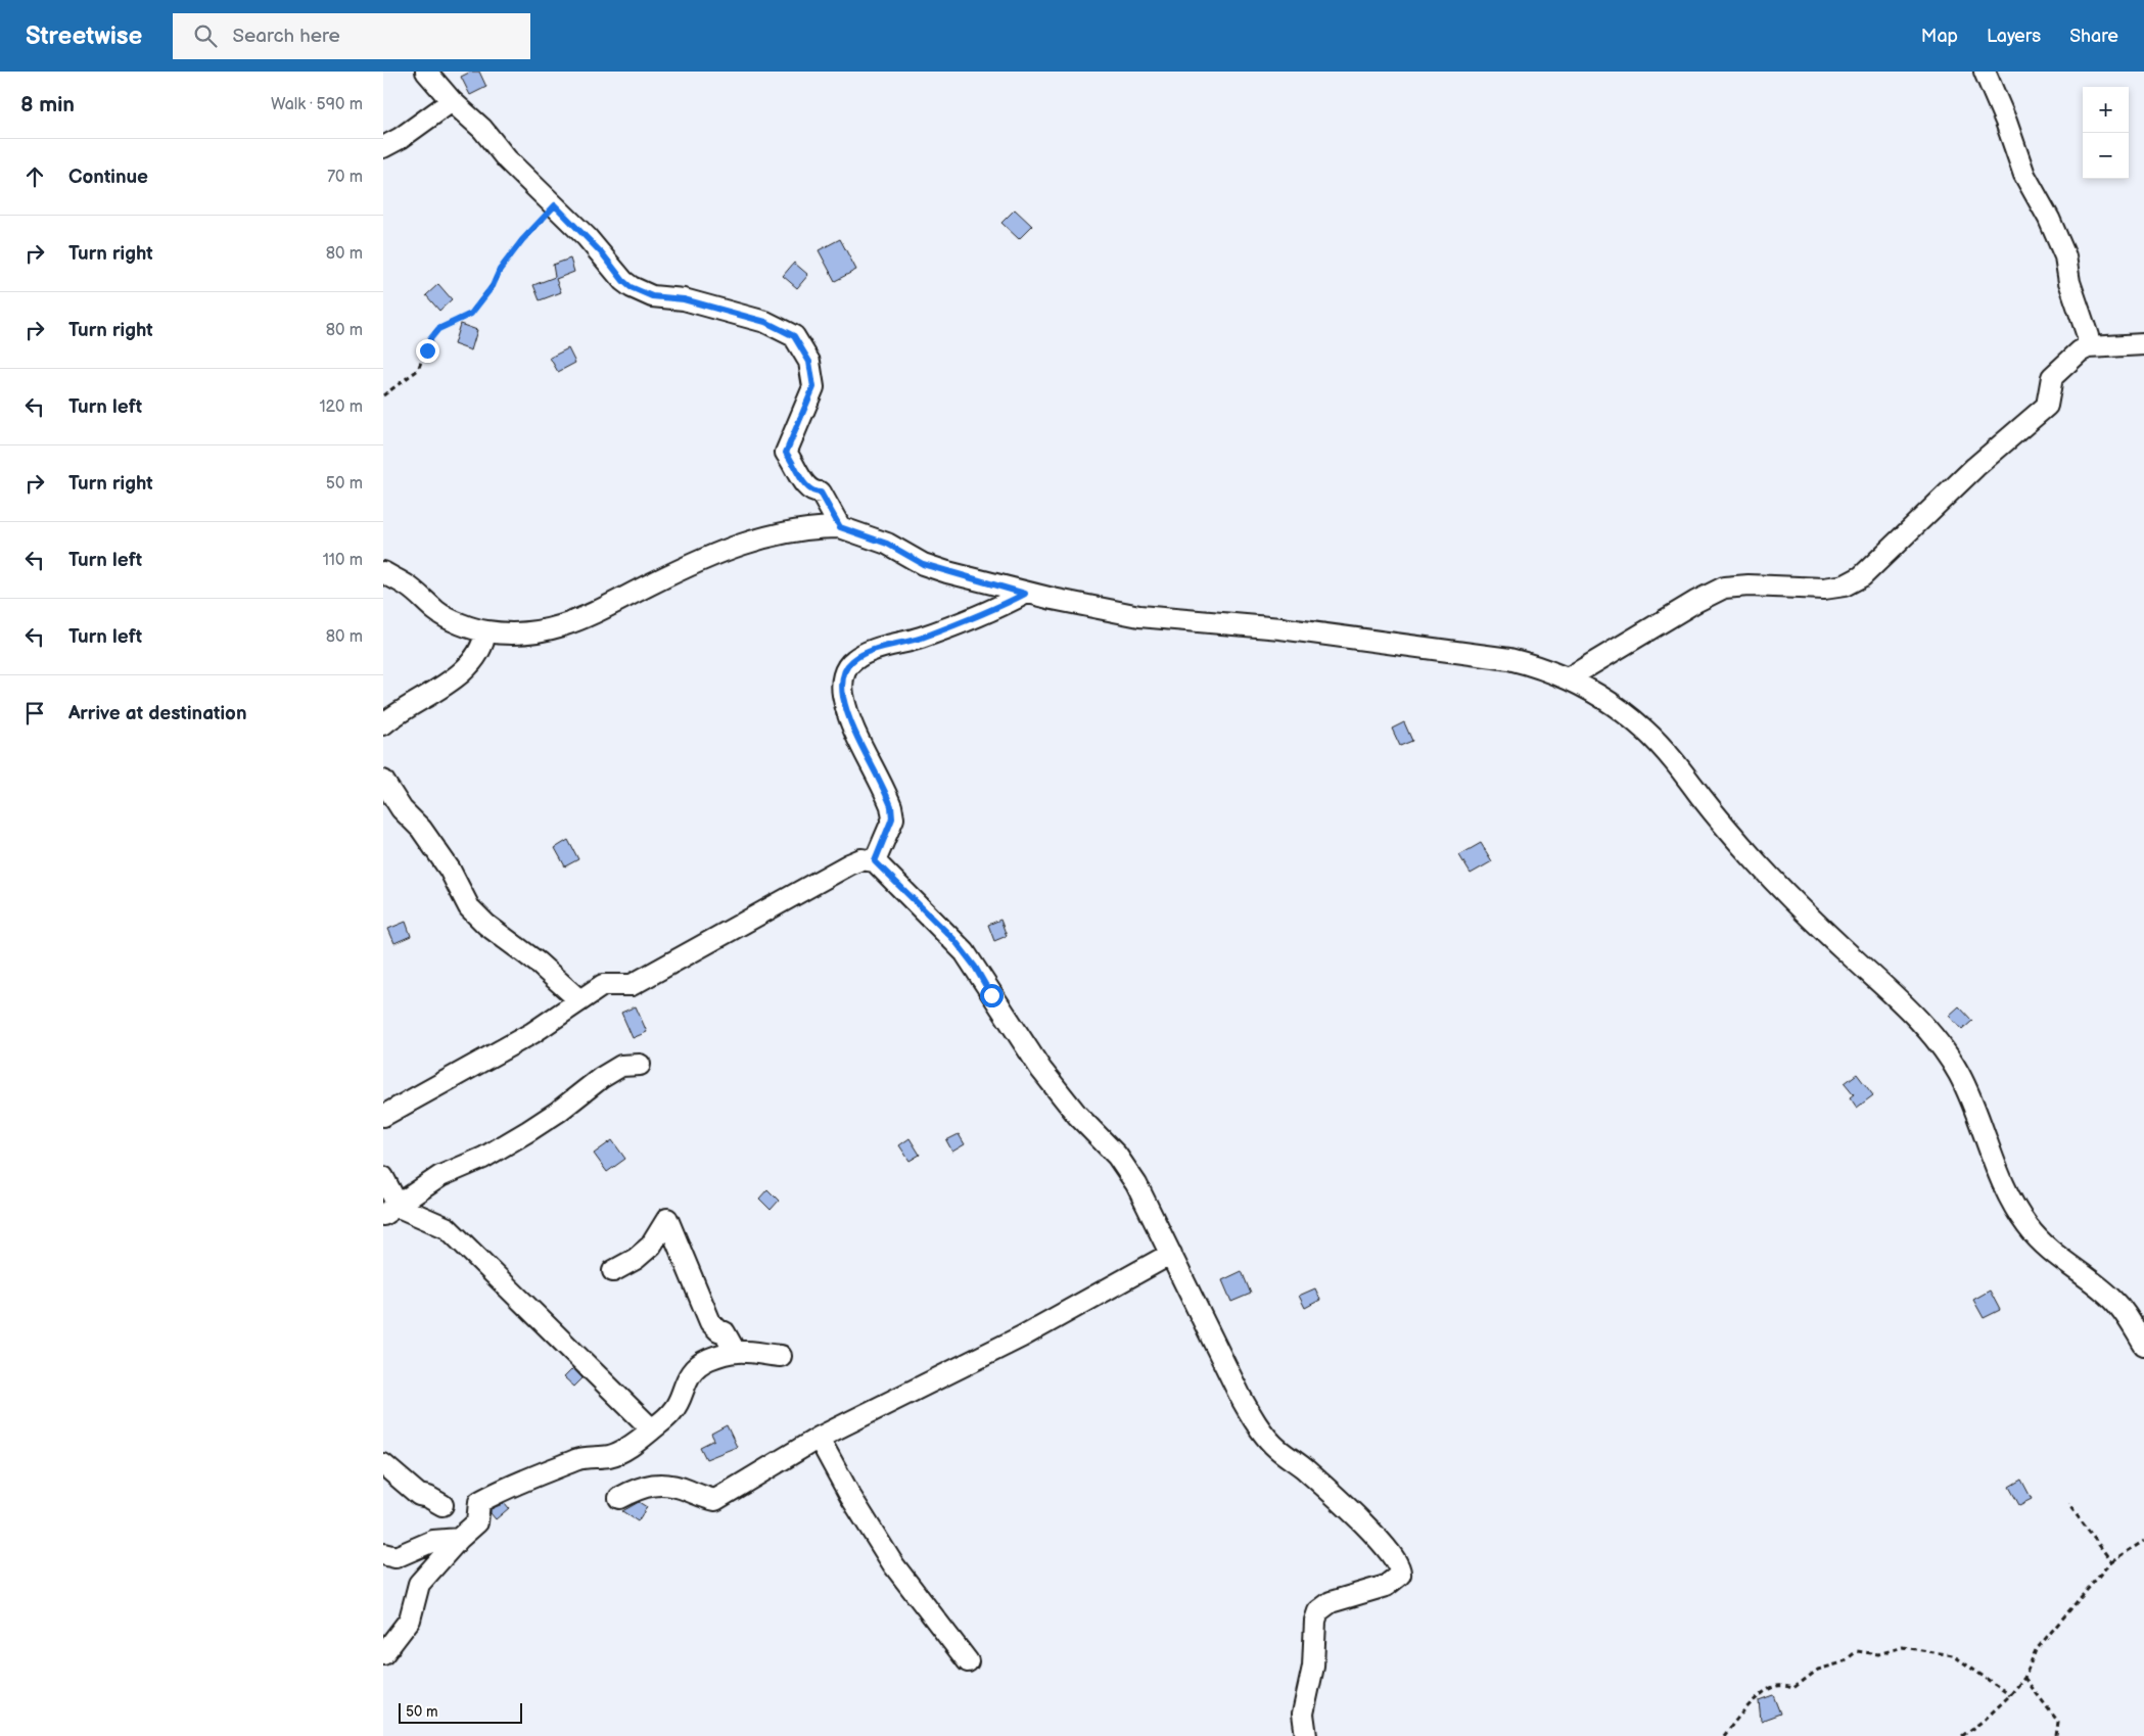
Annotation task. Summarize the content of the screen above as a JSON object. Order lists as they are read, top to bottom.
{
  "scale_bar": "50 m",
  "page": {
    "header": "Streetwise",
    "search": "Search here",
    "nav": ["Map", "Layers", "Share"],
    "heading": ["8 min", "Walk · 590 m"],
    "map_buttons": ["+", "−"],
    "list": [
      ["Continue", "70 m"],
      ["Turn right", "80 m"],
      ["Turn right", "80 m"],
      ["Turn left", "120 m"],
      ["Turn right", "50 m"],
      ["Turn left", "110 m"],
      ["Turn left", "80 m"],
      "Arrive at destination"
    ],
    "scale": "50 m"
  }
}
